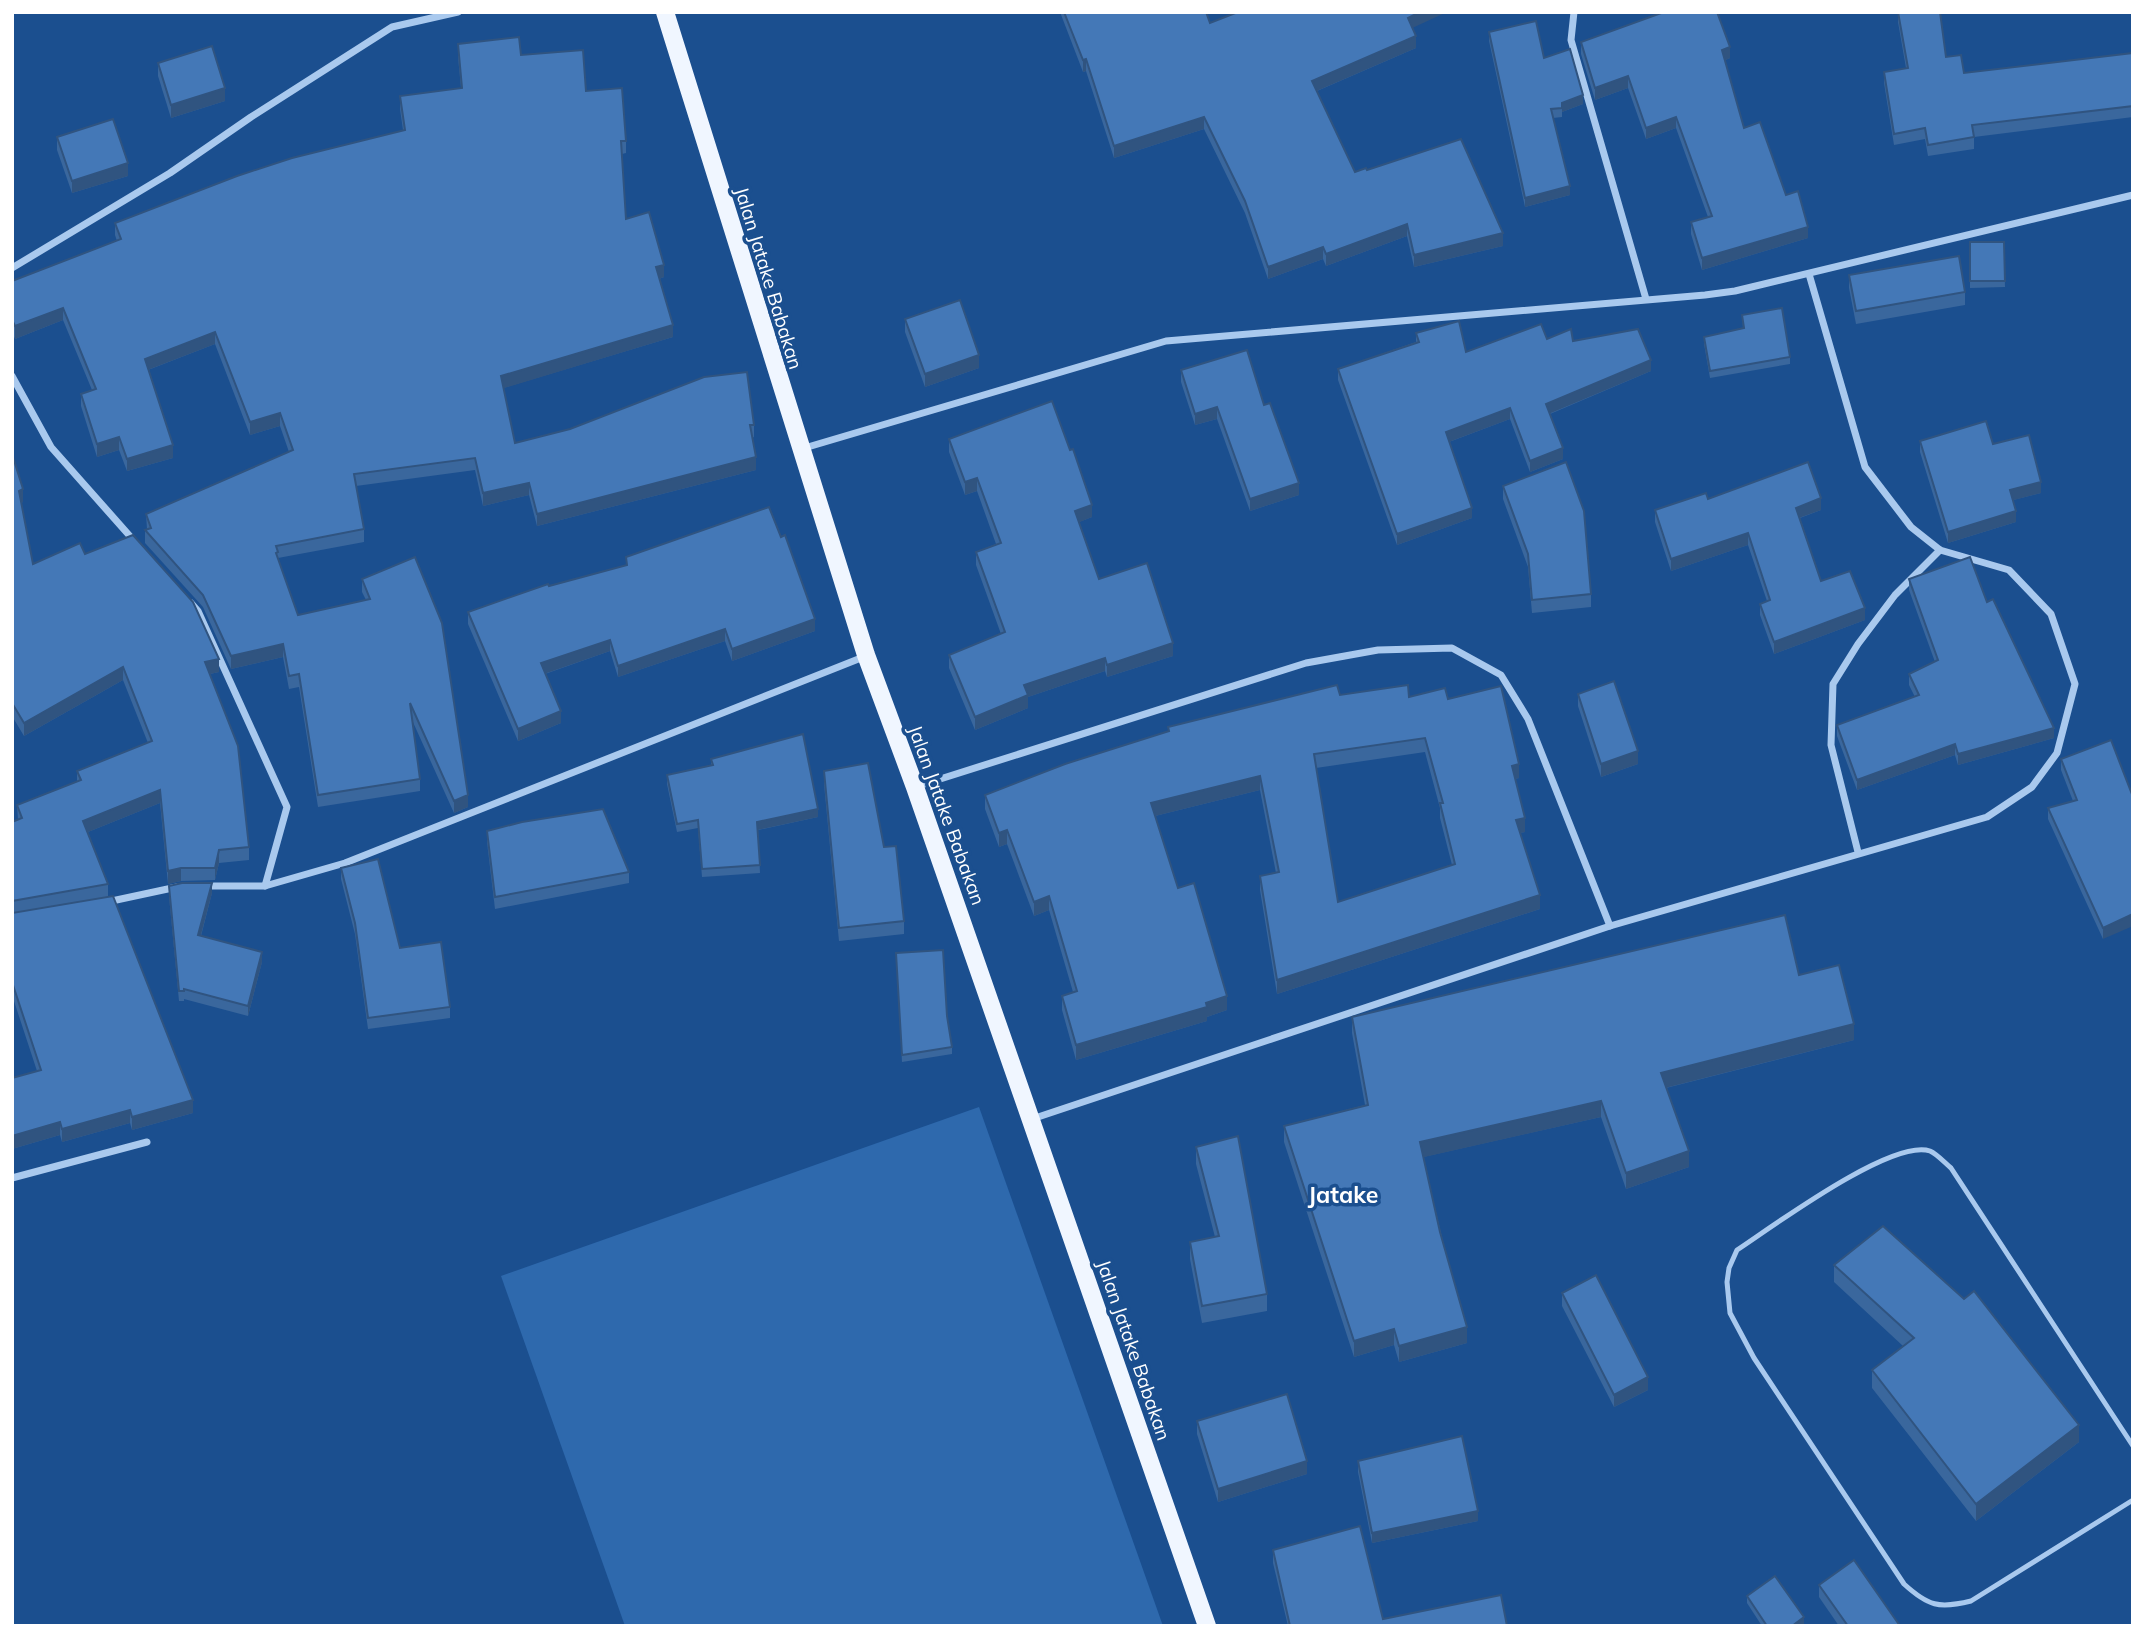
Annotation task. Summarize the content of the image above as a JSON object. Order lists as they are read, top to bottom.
{
  "streets": {
    "main road": ["Jalan Jatake Babakan"]
  },
  "districts": ["Jatake"]
}
